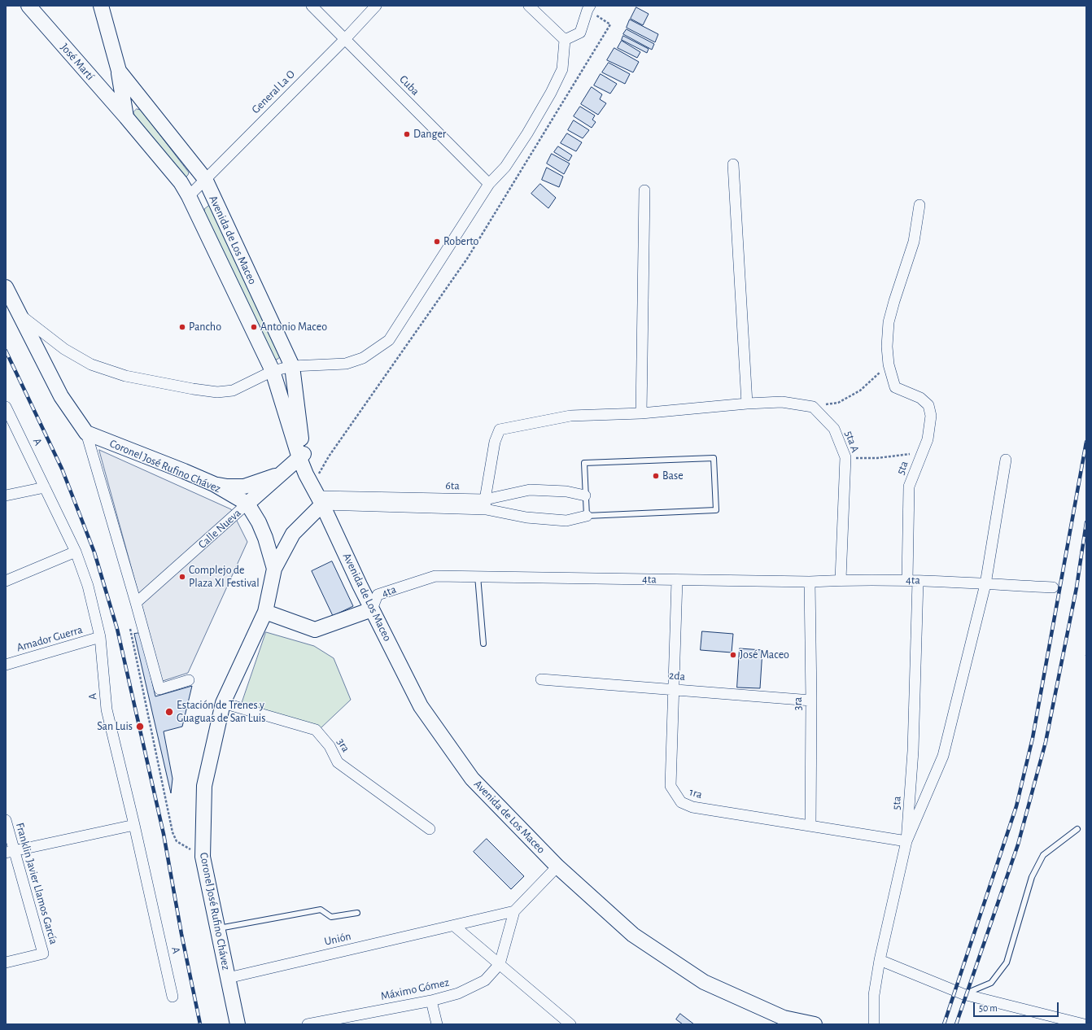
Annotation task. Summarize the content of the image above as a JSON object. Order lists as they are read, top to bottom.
{
  "streets": {
    "street": [
      "José Martí",
      "Cuba",
      "General La O",
      "Avenida de Los Maceo",
      "A",
      "5ta A",
      "Coronel José Rufino Chávez",
      "5ta",
      "6ta",
      "Calle Nueva",
      "4ta",
      "Amador Guerra",
      "2da",
      "3ra",
      "1ra",
      "Franklin Javier Llamos García",
      "Unión",
      "Máximo Gómez"
    ]
  },
  "crossings": [
    ["José Martí", "Avenida de Los Maceo"],
    ["Cuba", "General La O"],
    ["General La O", "Avenida de Los Maceo"],
    ["Avenida de Los Maceo", "6ta"],
    ["Avenida de Los Maceo", "Calle Nueva"],
    ["Avenida de Los Maceo", "4ta"],
    ["Avenida de Los Maceo", "Máximo Gómez"],
    ["A", "Amador Guerra"],
    ["5ta A", "4ta"],
    ["Coronel José Rufino Chávez", "Calle Nueva"],
    ["Coronel José Rufino Chávez", "4ta"],
    ["Coronel José Rufino Chávez", "3ra"],
    ["Coronel José Rufino Chávez", "Unión"],
    ["5ta", "4ta"],
    ["5ta", "1ra"],
    ["4ta", "3ra"],
    ["4ta", "1ra"],
    ["2da", "3ra"],
    ["2da", "1ra"],
    ["3ra", "1ra"],
    ["Unión", "Máximo Gómez"]
  ],
  "places": [
    "Danger",
    "Roberto",
    "Pancho",
    "Antonio Maceo",
    "Base",
    "Complejo de Plaza XI Festival",
    "José Maceo",
    "Estación de Trenes y Guaguas de San Luis",
    "San Luis"
  ],
  "scale_bar": "50 m"
}
